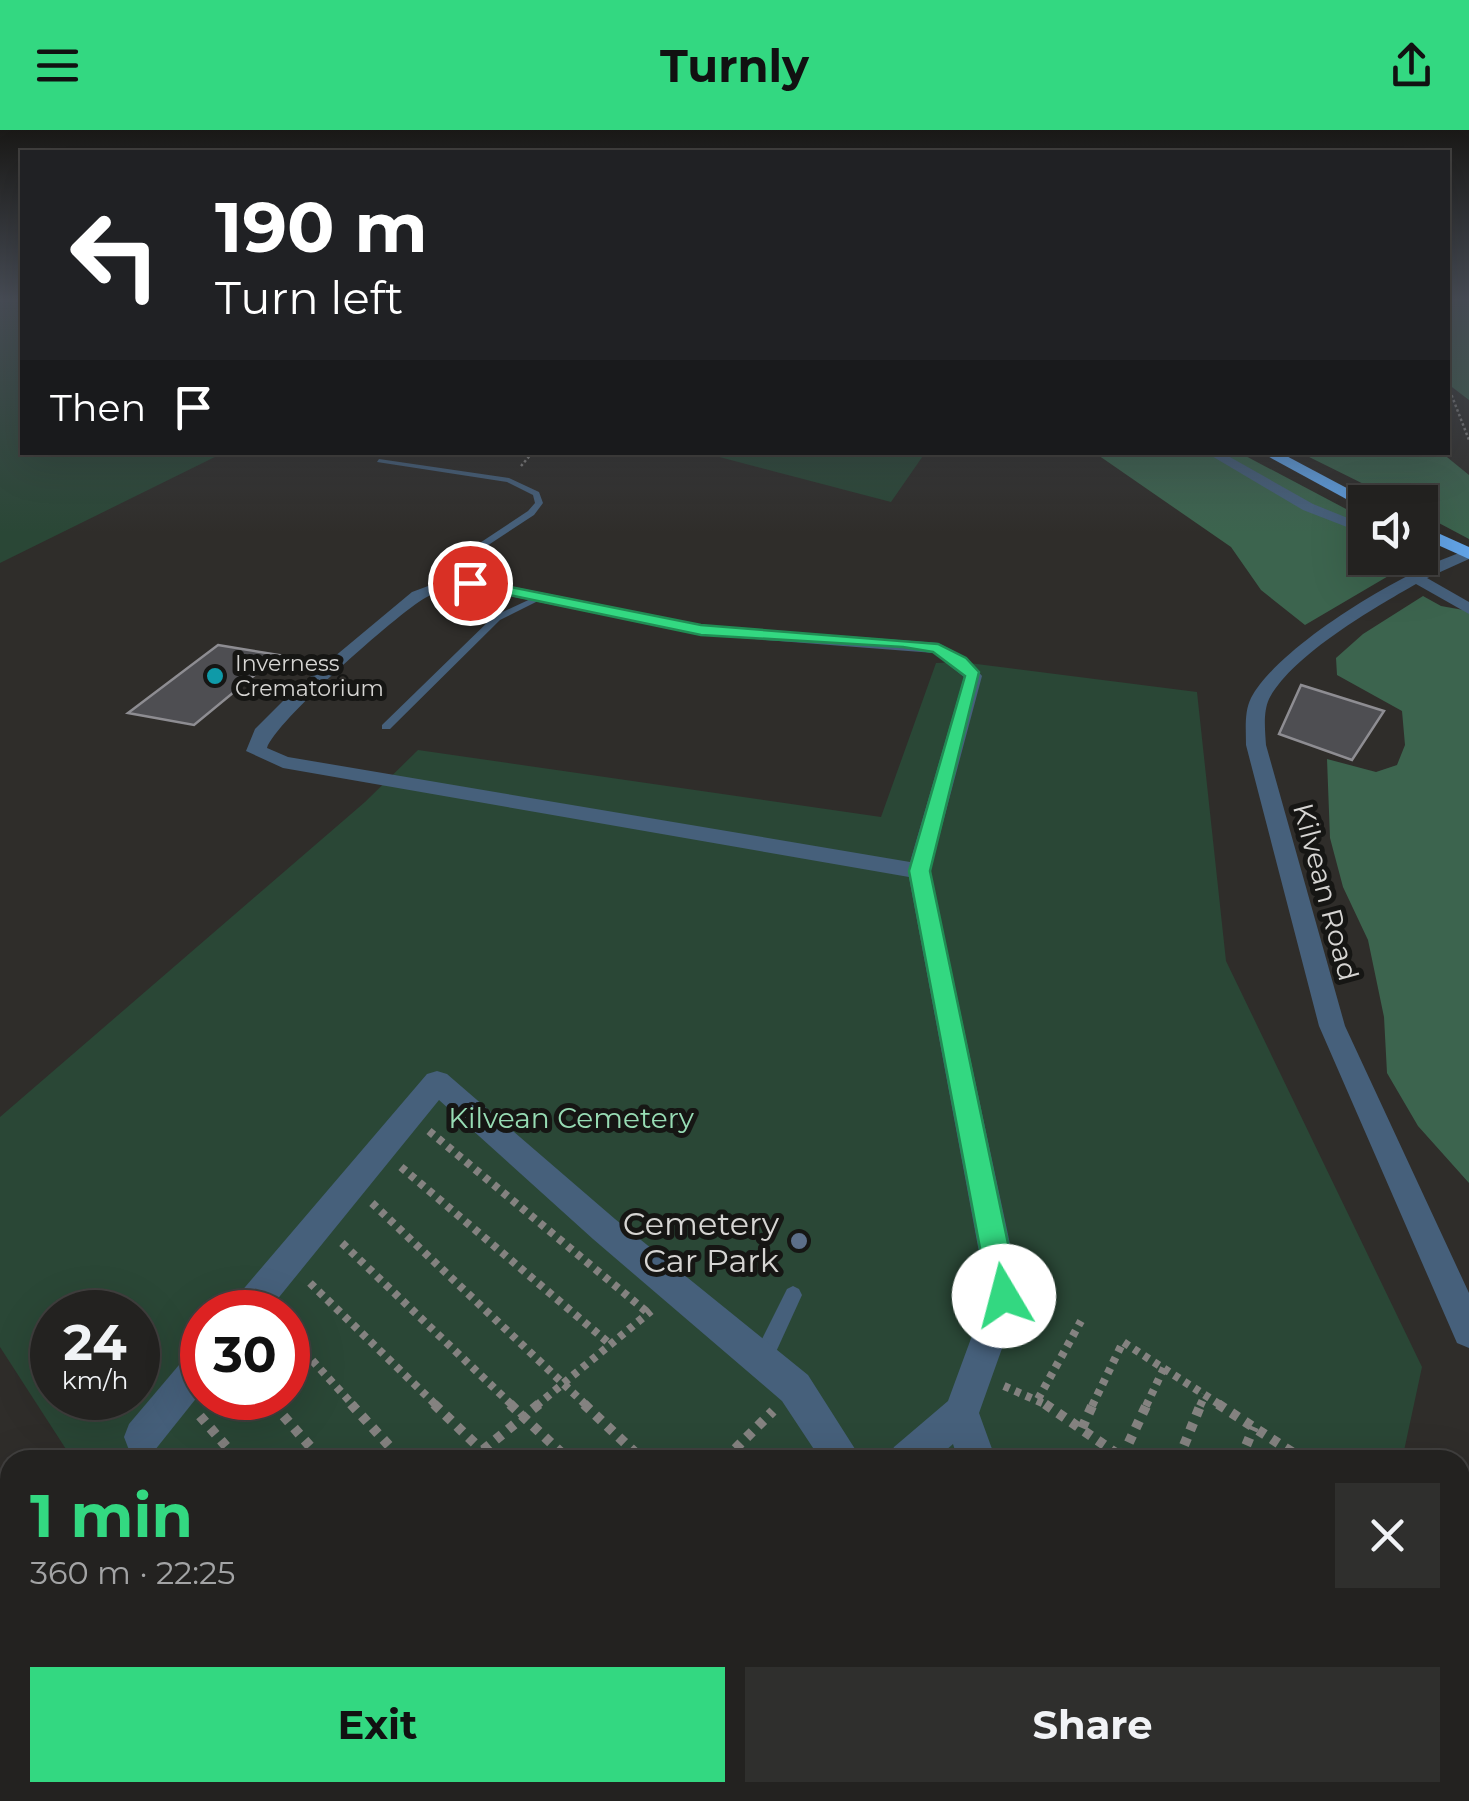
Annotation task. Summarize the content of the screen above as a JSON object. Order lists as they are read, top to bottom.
{
  "streets": {
    "street": ["Kilvean Road"]
  },
  "parks": ["Kilvean Cemetery"],
  "places": ["Inverness Crematorium", "Cemetery Car Park"],
  "page": {
    "header": "Turnly",
    "turn": ["190 m", "Turn left"],
    "then": "Then",
    "speed": "24 km/h",
    "limit": "30",
    "heading": ["1 min", "360 m · 22:25"],
    "buttons": ["Exit", "Share"]
  }
}
